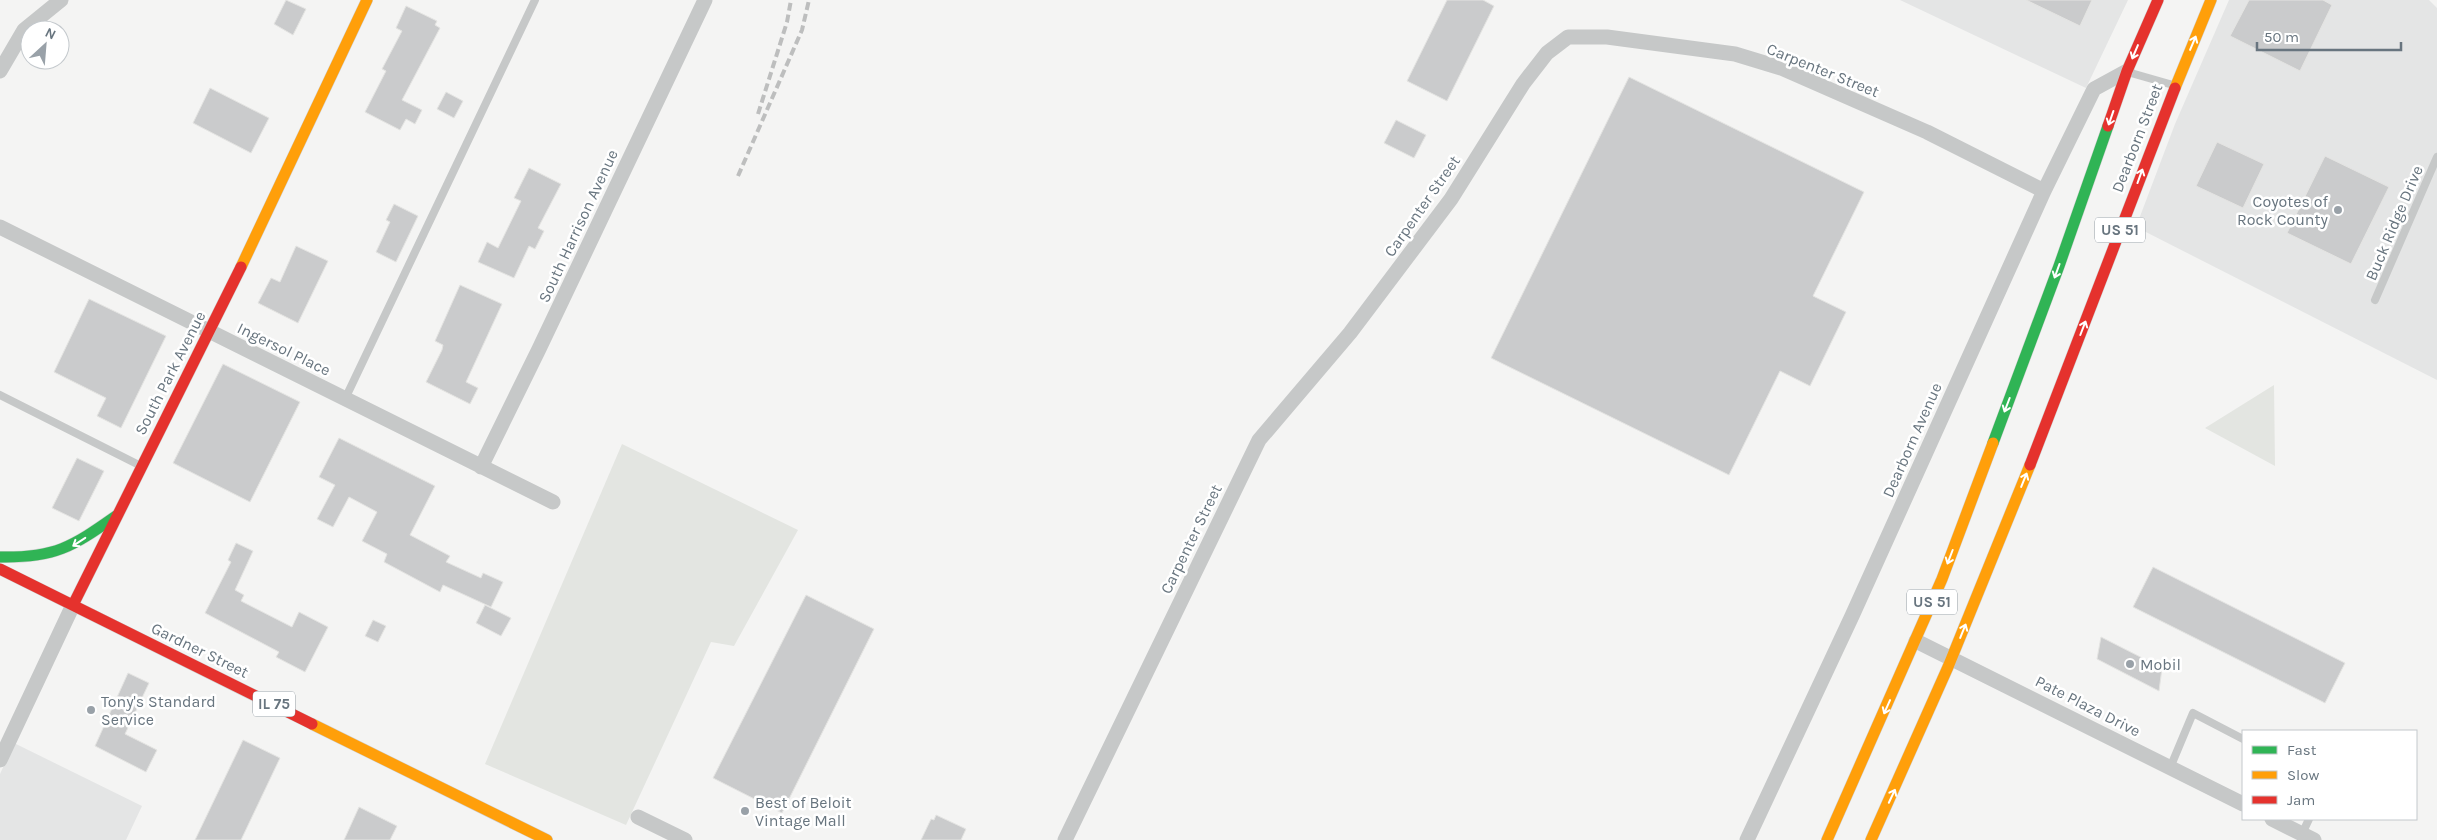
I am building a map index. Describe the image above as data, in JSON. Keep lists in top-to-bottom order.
{
  "streets": {
    "main road": [
      "Dearborn Street",
      "US 51",
      "South Park Avenue",
      "Gardner Street",
      "IL 75"
    ],
    "street": [
      "Carpenter Street",
      "South Harrison Avenue",
      "Ingersol Place",
      "Dearborn Avenue",
      "Pate Plaza Drive"
    ],
    "lane": ["Buck Ridge Drive"]
  },
  "crossings": [
    ["Carpenter Street", "Dearborn Avenue"],
    ["Dearborn Street", "US 51"],
    ["Dearborn Street", "Dearborn Avenue"],
    ["Dearborn Street", "Pate Plaza Drive"],
    ["South Harrison Avenue", "Ingersol Place"],
    ["US 51", "Pate Plaza Drive"],
    ["Ingersol Place", "South Park Avenue"],
    ["South Park Avenue", "Gardner Street"]
  ],
  "places": [
    "Coyotes of Rock County",
    "Mobil",
    "Tony's Standard Service",
    "Best of Beloit Vintage Mall"
  ],
  "legend": ["Fast", "Slow", "Jam"],
  "scale_bar": "50 m",
  "north": "top right"
}
